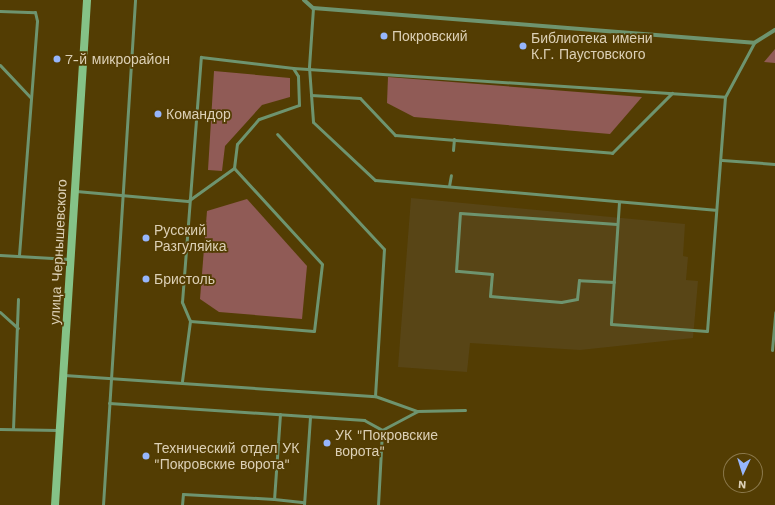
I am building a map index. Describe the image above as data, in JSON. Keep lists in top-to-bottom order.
{
  "streets": {
    "main road": ["улица Чернышевского"]
  },
  "places": [
    "Покровский",
    "Библиотека имени К.Г. Паустовского",
    "7-й микрорайон",
    "Командор",
    "Русский Разгуляйка",
    "Бристоль",
    "УК \"Покровские ворота\"",
    "Технический отдел УК \"Покровские ворота\""
  ],
  "north": "bottom"
}
